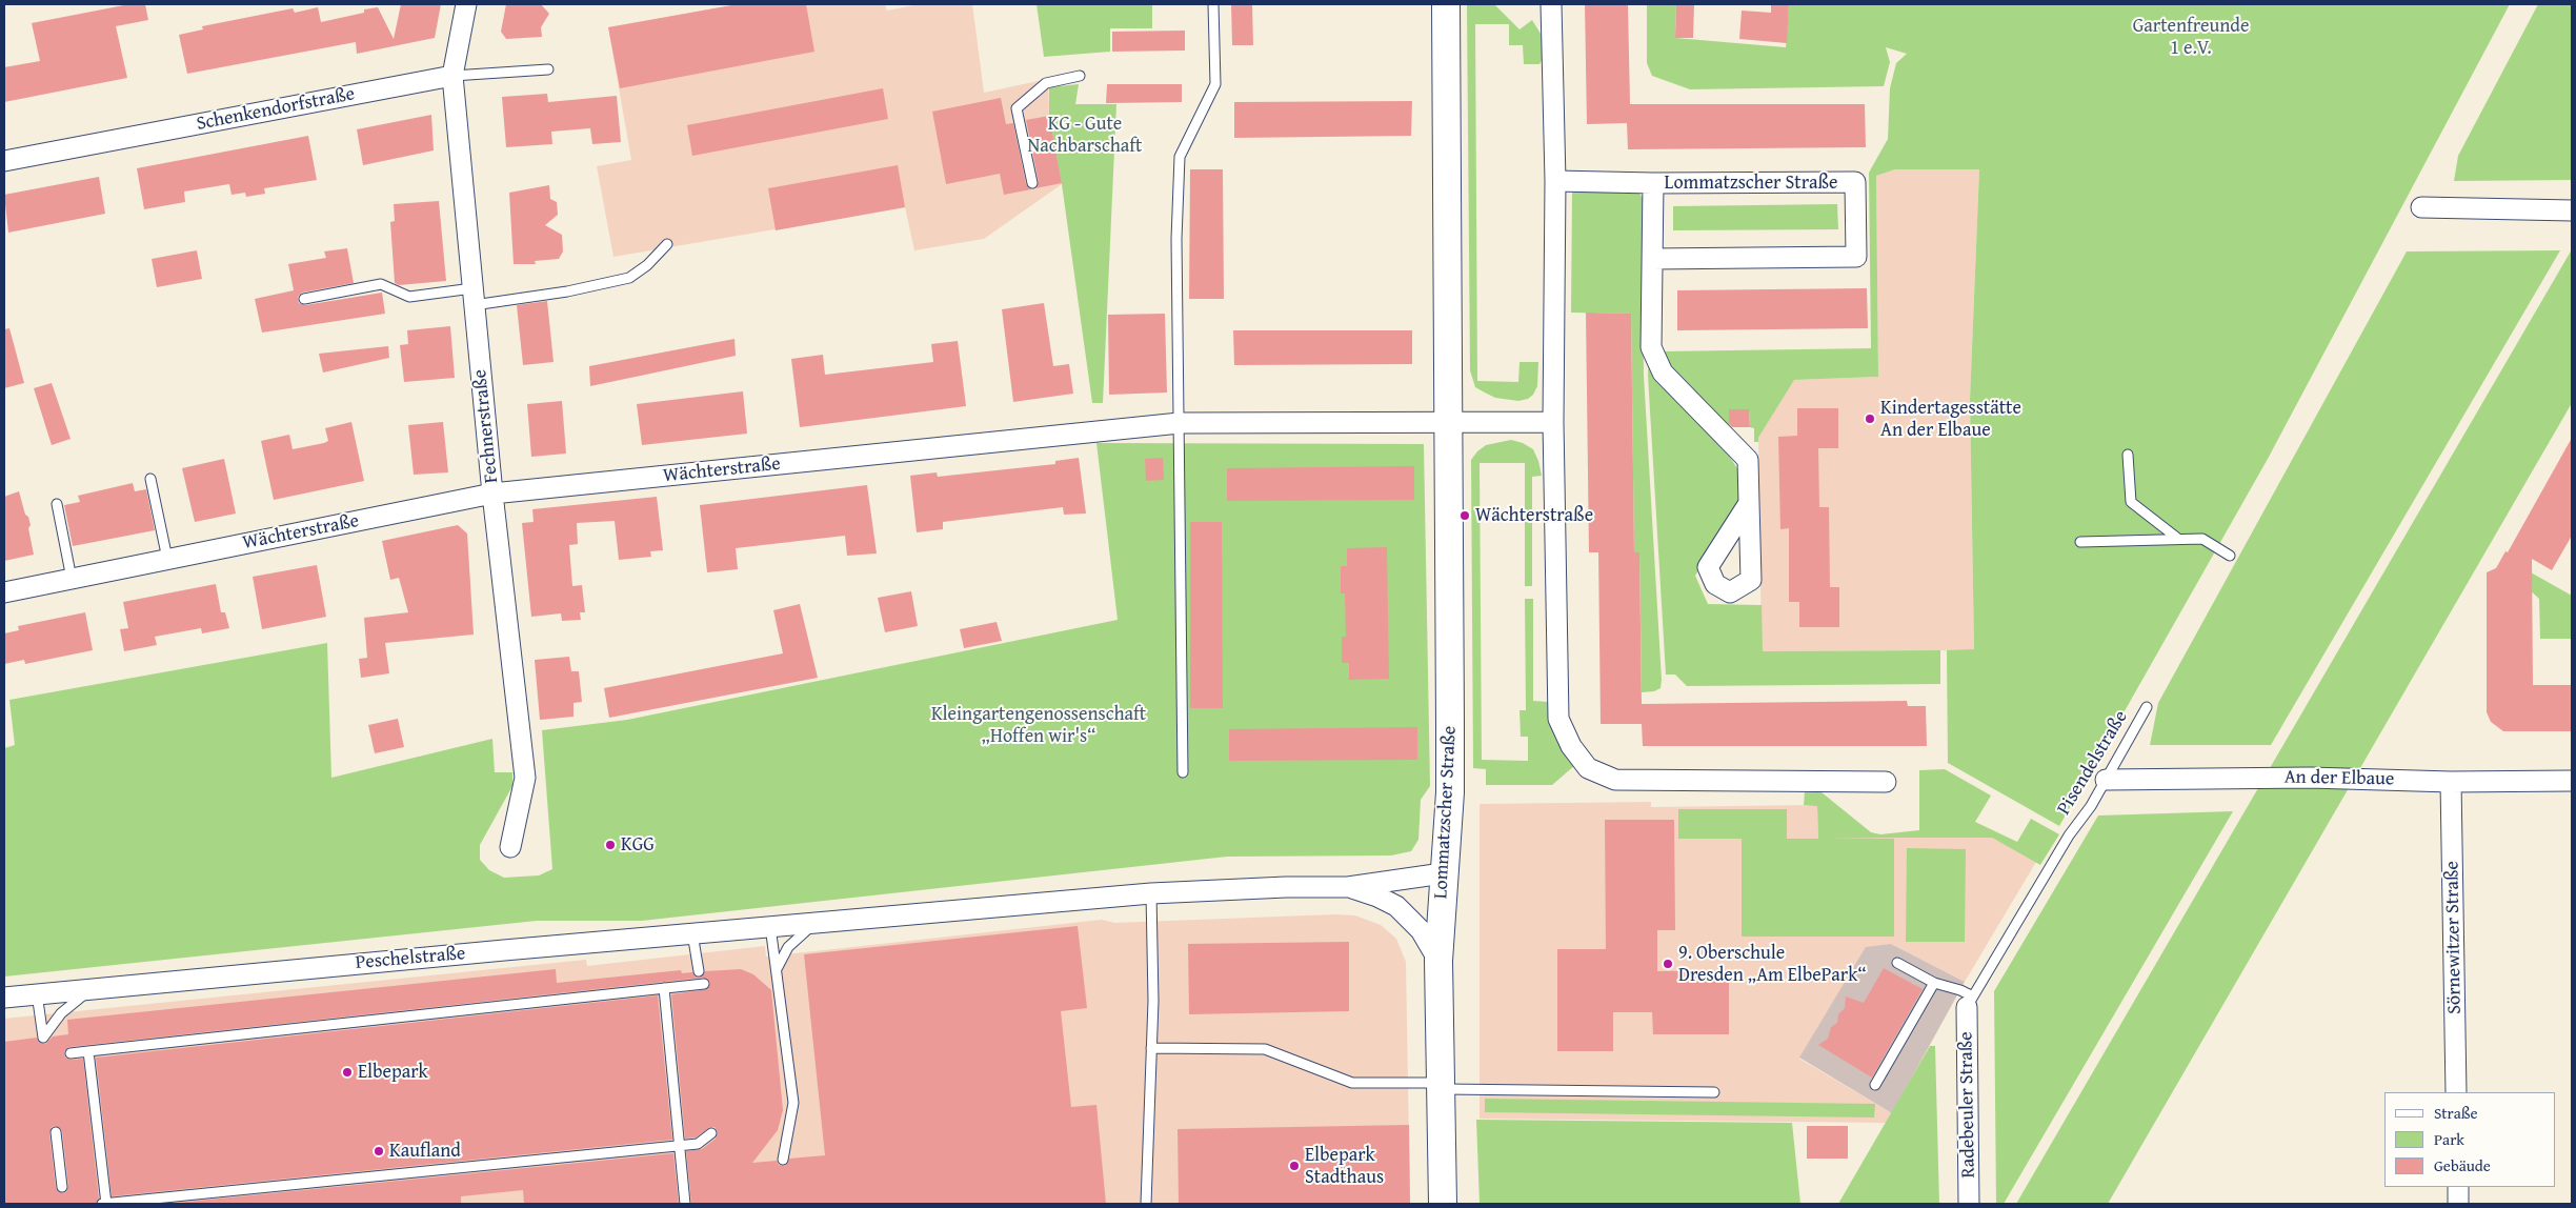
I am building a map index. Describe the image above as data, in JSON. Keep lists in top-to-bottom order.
{
  "streets": {
    "main road": ["Lommatzscher Straße"],
    "street": [
      "Schenkendorfstraße",
      "Fechnerstraße",
      "Wächterstraße",
      "An der Elbaue",
      "Sörnewitzer Straße",
      "Peschelstraße",
      "Radebeuler Straße"
    ],
    "lane": ["Pisendelstraße"]
  },
  "crossings": [
    ["Schenkendorfstraße", "Fechnerstraße"],
    ["Lommatzscher Straße", "Wächterstraße"],
    ["Fechnerstraße", "Wächterstraße"],
    ["Pisendelstraße", "An der Elbaue"],
    ["Pisendelstraße", "Radebeuler Straße"],
    ["An der Elbaue", "Sörnewitzer Straße"]
  ],
  "parks": ["Gartenfreunde 1 e.V.", "KG - Gute Nachbarschaft", "Kleingartengenossenschaft „Hoffen wir's“"],
  "places": [
    "Kindertagesstätte An der Elbaue",
    "Wächterstraße",
    "KGG",
    "9. Oberschule Dresden „Am ElbePark“",
    "Elbepark",
    "Kaufland",
    "Elbepark Stadthaus"
  ],
  "legend": ["Straße", "Park", "Gebäude"]
}
